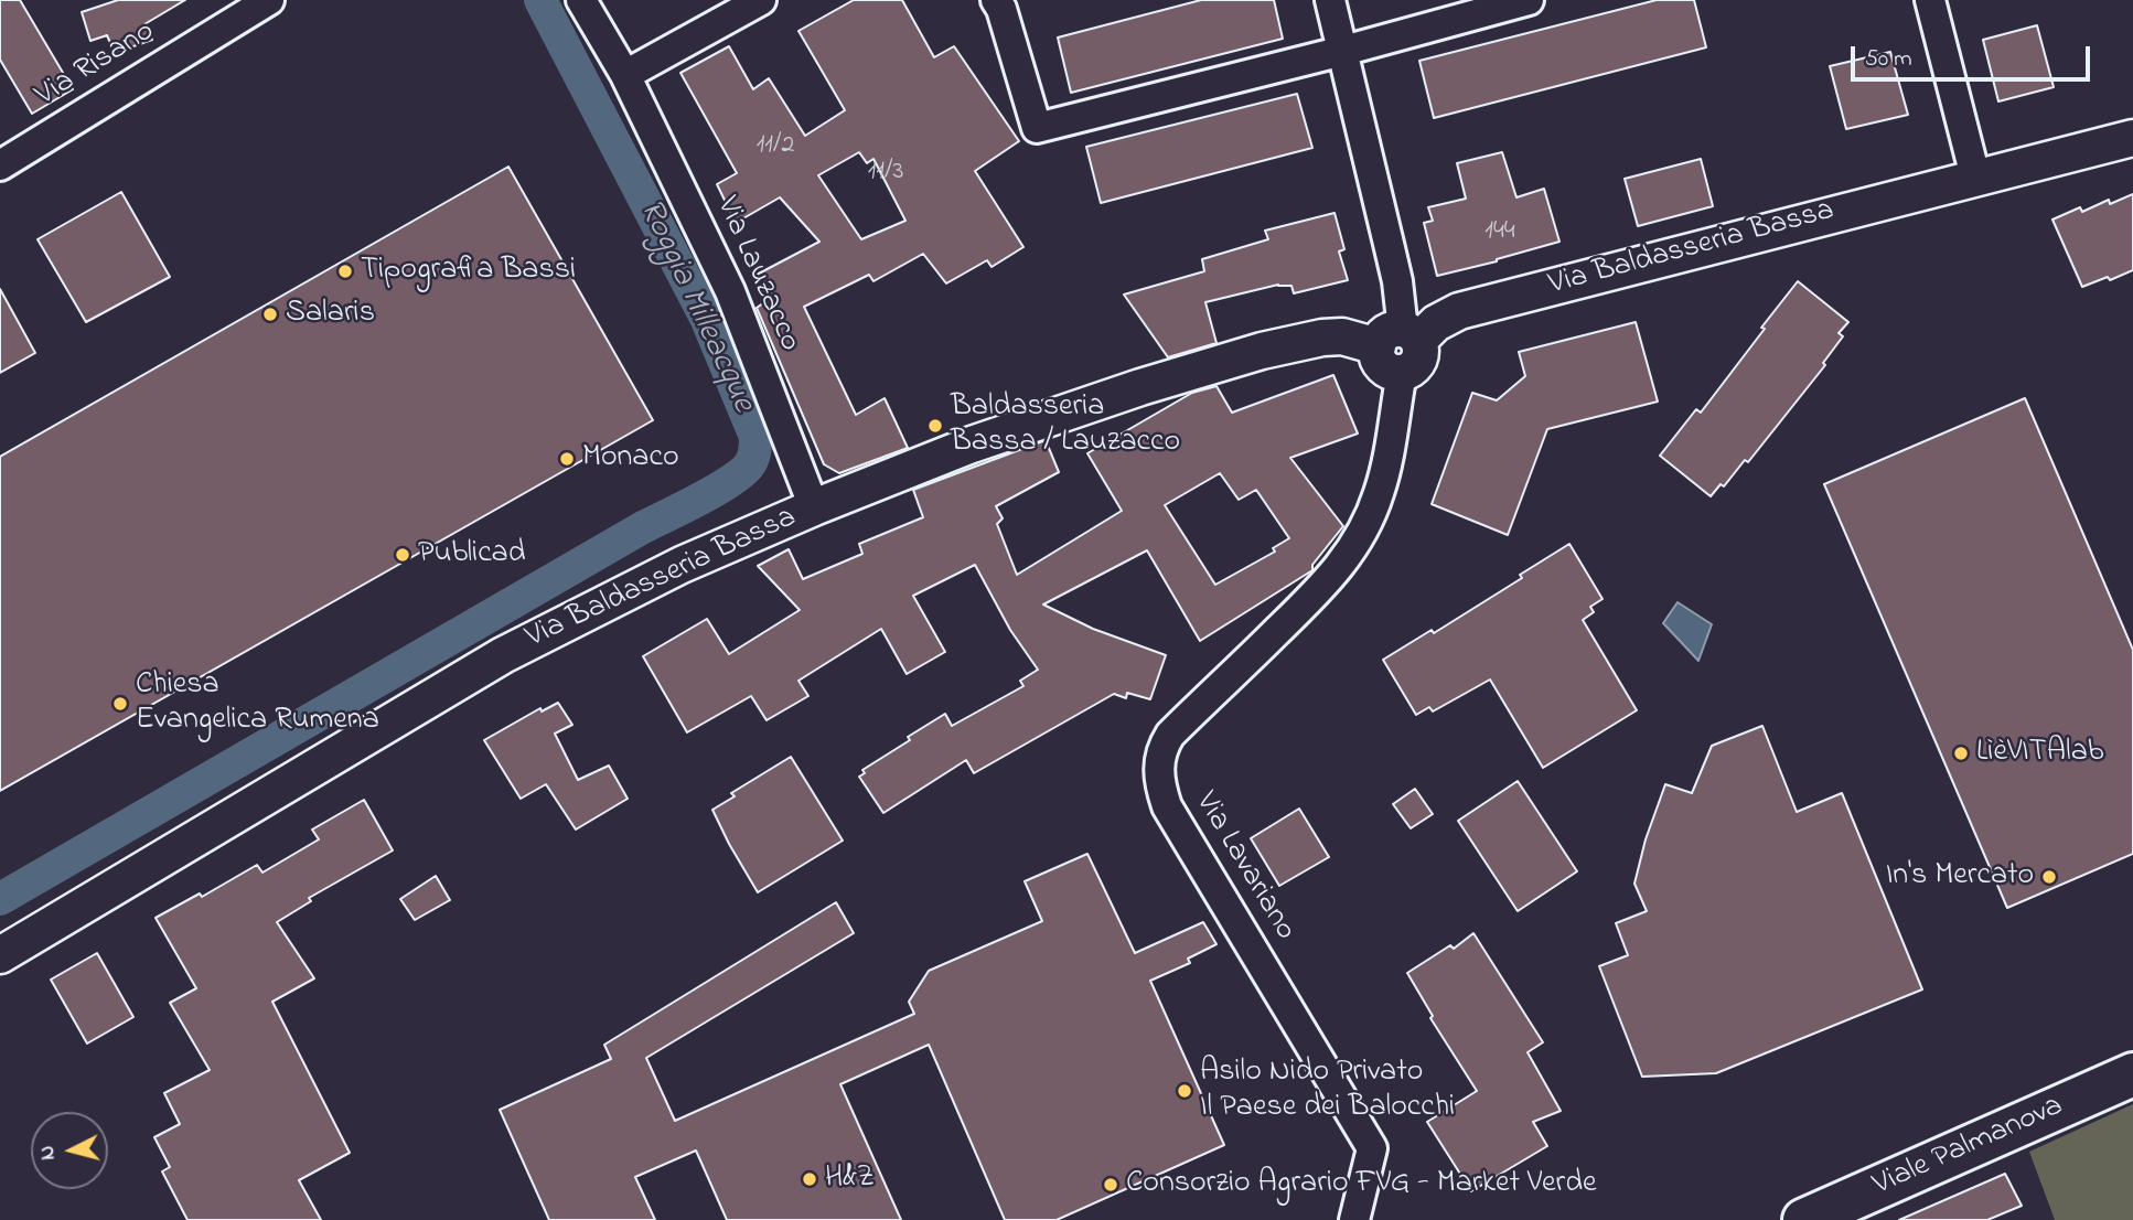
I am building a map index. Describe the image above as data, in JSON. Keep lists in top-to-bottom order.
{
  "streets": {
    "main road": ["Viale Palmanova"],
    "street": [
      "Via Risano",
      "Via Baldasseria Bassa",
      "Via Lauzacco",
      "Via Lavariano"
    ]
  },
  "crossings": [
    ["Via Baldasseria Bassa", "Via Lauzacco"]
  ],
  "water": ["Roggia Milleacque"],
  "places": [
    "Tipografia Bassi",
    "Salaris",
    "Baldasseria Bassa / Lauzacco",
    "Monaco",
    "Publicad",
    "Chiesa Evangelica Rumena",
    "LìèVITAlab",
    "In's Mercato",
    "Asilo Nido Privato Il Paese dei Balocchi",
    "H&Z",
    "Consorzio Agrario FVG - Market Verde"
  ],
  "house_numbers": ["11/2", "11/3", "144"],
  "scale_bar": "50 m",
  "north": "left"
}
